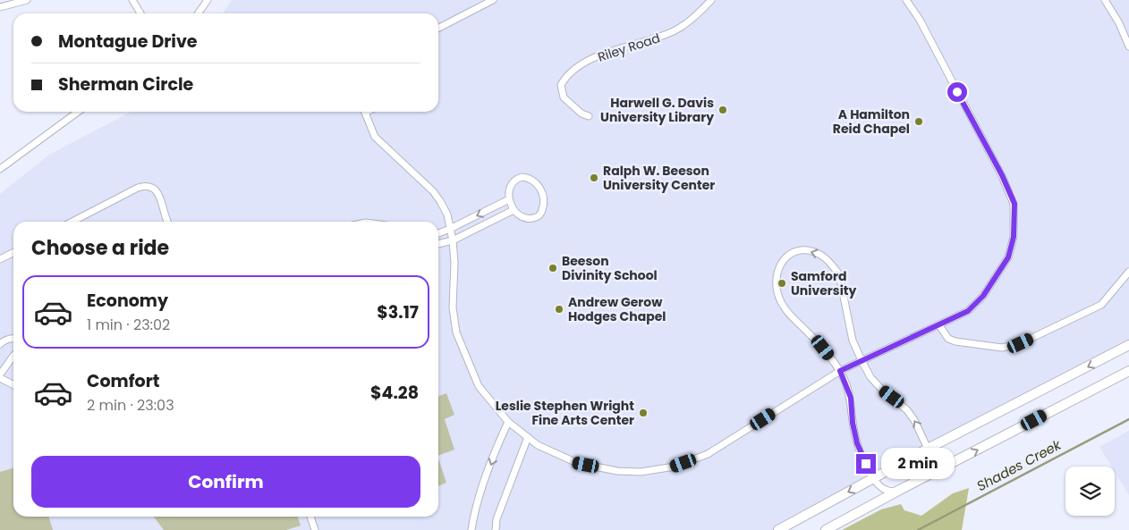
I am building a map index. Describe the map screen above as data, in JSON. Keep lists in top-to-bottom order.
{
  "streets": {
    "street": ["Riley Road"]
  },
  "water": ["Shades Creek"],
  "places": [
    "Harwell G. Davis University Library",
    "A Hamilton Reid Chapel",
    "Ralph W. Beeson University Center",
    "Beeson Divinity School",
    "Samford University",
    "Andrew Gerow Hodges Chapel",
    "Leslie Stephen Wright Fine Arts Center"
  ],
  "page": {
    "banner": ["Montague Drive", "Sherman Circle"],
    "heading": "Choose a ride",
    "list": [
      {
        "name": "Economy",
        "note": "1 min · 23:02",
        "value": "$3.17"
      },
      {
        "name": "Comfort",
        "note": "2 min · 23:03",
        "value": "$4.28"
      }
    ],
    "buttons": "Confirm",
    "bubble": "2 min"
  }
}
